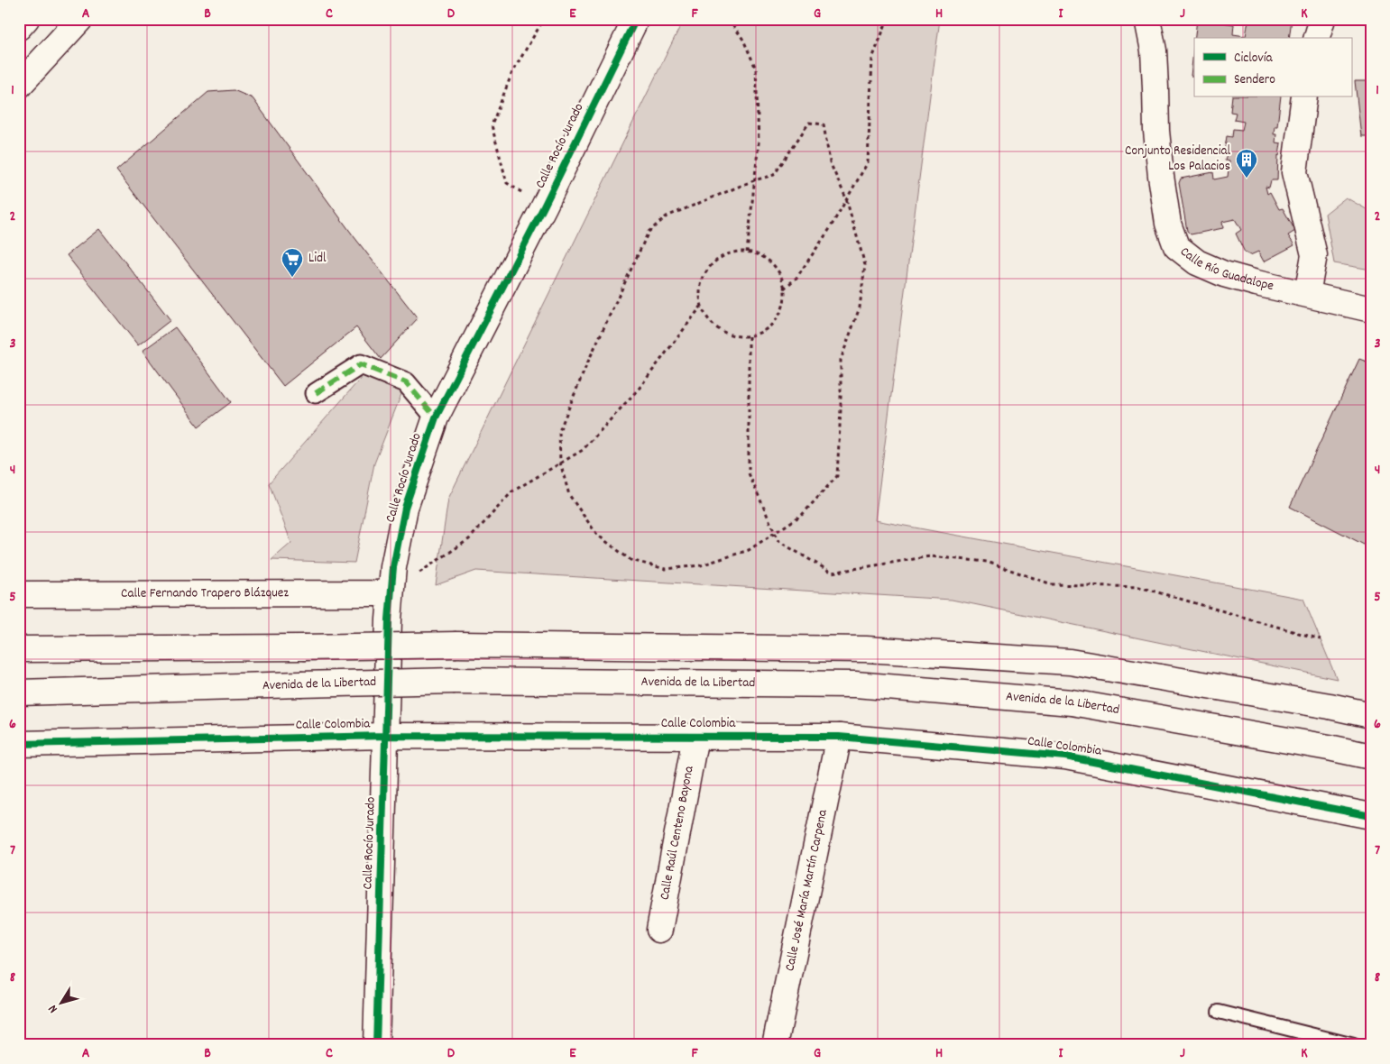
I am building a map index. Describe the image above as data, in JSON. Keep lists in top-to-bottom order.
{
  "streets": {
    "street": [
      "Calle Rocío Jurado",
      "Calle Río Guadalope",
      "Calle Fernando Trapero Blázquez",
      "Avenida de la Libertad",
      "Calle Colombia",
      "Calle Raúl Centeno Bayona",
      "Calle José María Martín Carpena"
    ]
  },
  "crossings": [
    ["Calle Rocío Jurado", "Calle Fernando Trapero Blázquez"],
    ["Calle Rocío Jurado", "Calle Colombia"],
    ["Calle Colombia", "Calle Raúl Centeno Bayona"],
    ["Calle Colombia", "Calle José María Martín Carpena"]
  ],
  "places": {
    "building": ["Conjunto Residencial Los Palacios"],
    "supermarket": ["Lidl"]
  },
  "legend": ["Ciclovía", "Sendero"],
  "north": "bottom left",
  "grid": {
    "columns": [
      "A",
      "B",
      "C",
      "D",
      "E",
      "F",
      "G",
      "H",
      "I",
      "J",
      "K"
    ],
    "rows": [
      "1",
      "2",
      "3",
      "4",
      "5",
      "6",
      "7",
      "8"
    ]
  }
}
